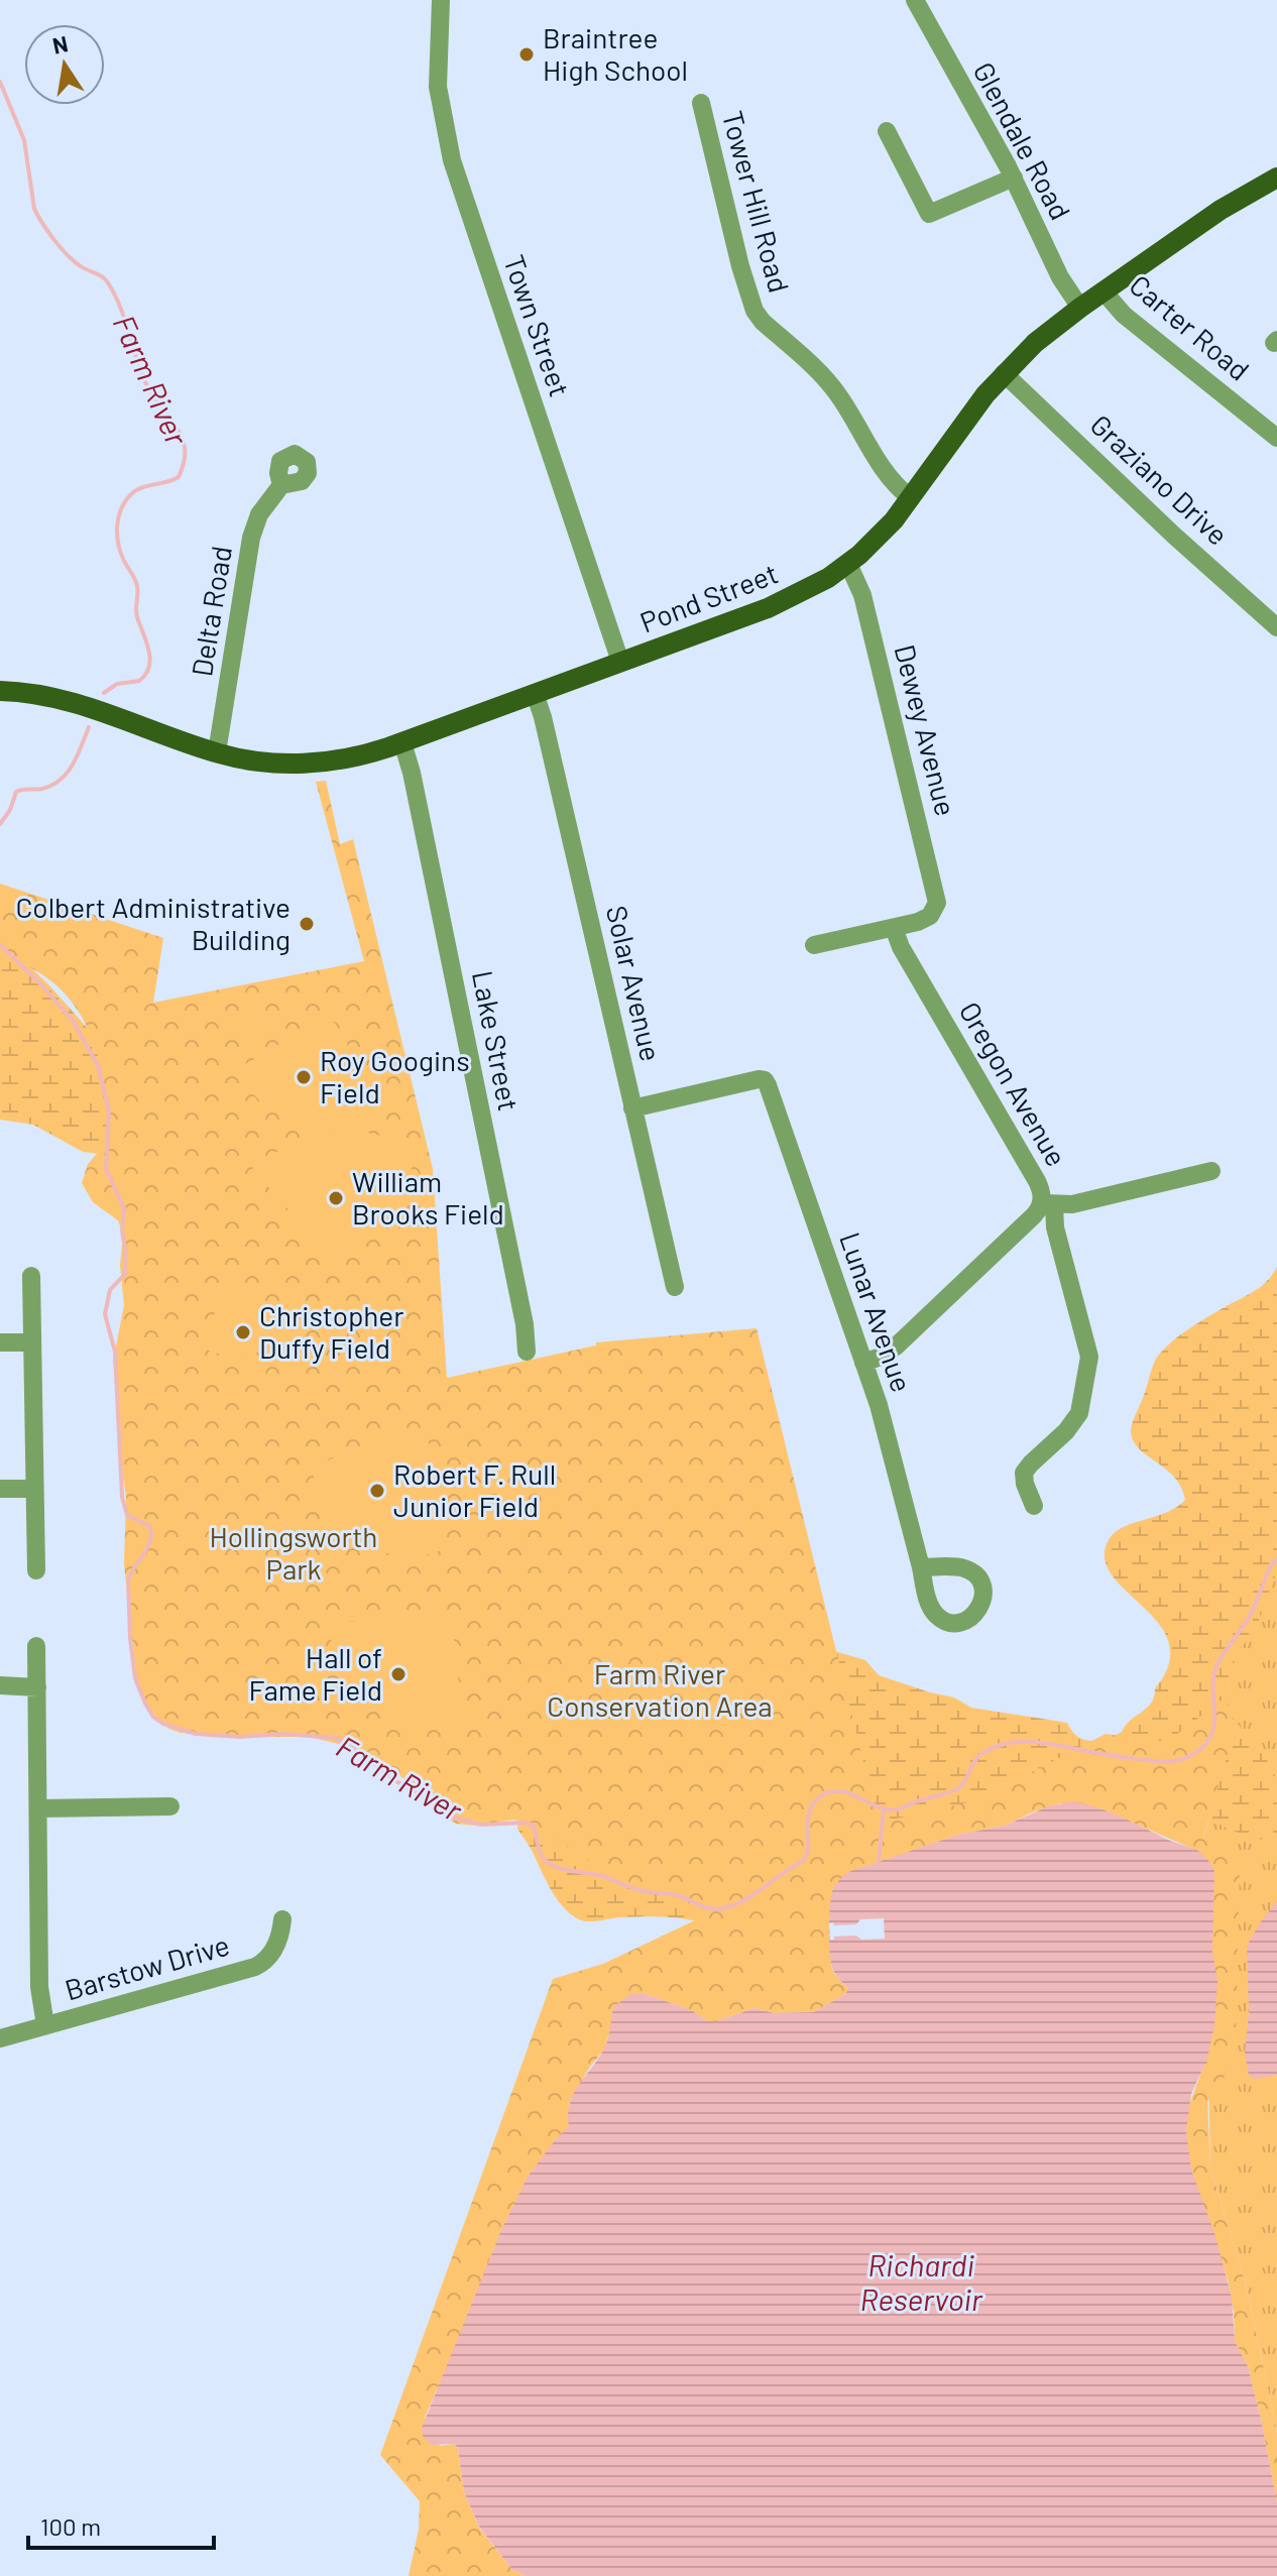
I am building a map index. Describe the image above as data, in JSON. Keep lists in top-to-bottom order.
{
  "streets": {
    "main road": ["Pond Street"],
    "street": [
      "Glendale Road",
      "Tower Hill Road",
      "Town Street",
      "Carter Road",
      "Graziano Drive",
      "Delta Road",
      "Dewey Avenue",
      "Solar Avenue",
      "Lake Street",
      "Oregon Avenue",
      "Lunar Avenue",
      "Barstow Drive"
    ]
  },
  "crossings": [
    ["Glendale Road", "Pond Street"],
    ["Tower Hill Road", "Pond Street"],
    ["Town Street", "Pond Street"],
    ["Carter Road", "Pond Street"],
    ["Graziano Drive", "Pond Street"],
    ["Pond Street", "Delta Road"],
    ["Pond Street", "Dewey Avenue"],
    ["Pond Street", "Solar Avenue"],
    ["Pond Street", "Lake Street"],
    ["Dewey Avenue", "Oregon Avenue"],
    ["Solar Avenue", "Lunar Avenue"]
  ],
  "water": ["Farm River", "Richardi Reservoir"],
  "parks": ["Hollingsworth Park", "Farm River Conservation Area"],
  "places": [
    "Braintree High School",
    "Colbert Administrative Building",
    "Roy Googins Field",
    "William Brooks Field",
    "Christopher Duffy Field",
    "Robert F. Rull Junior Field",
    "Hall of Fame Field"
  ],
  "scale_bar": "100 m",
  "north": "top"
}
